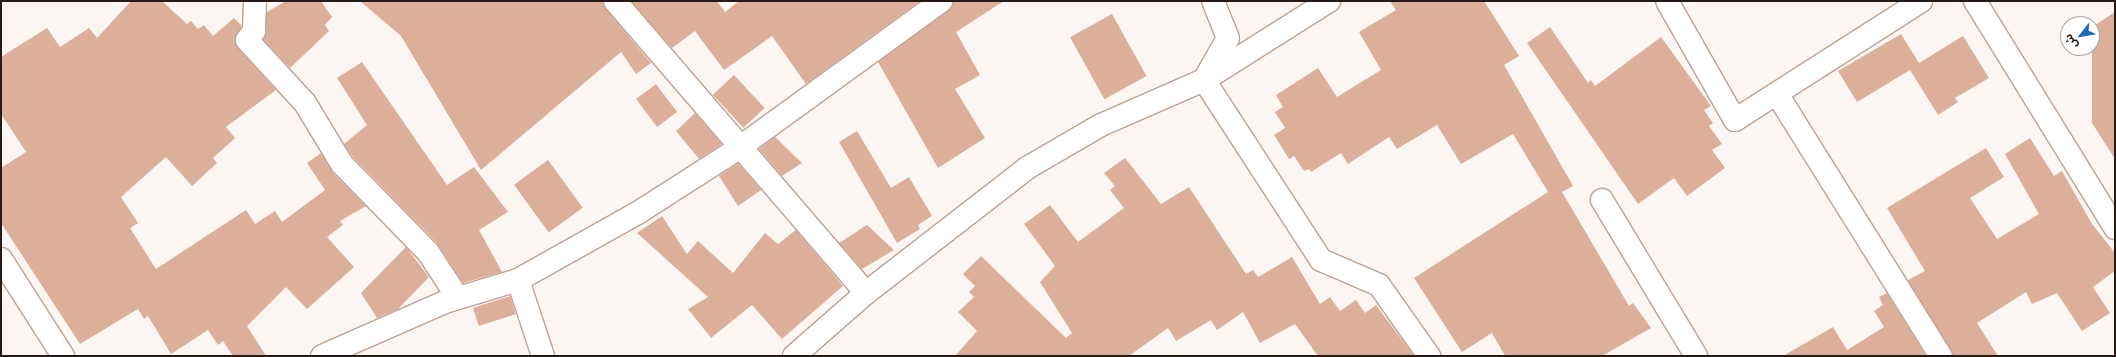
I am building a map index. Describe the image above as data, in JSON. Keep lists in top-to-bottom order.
{
  "north": "bottom left"
}
